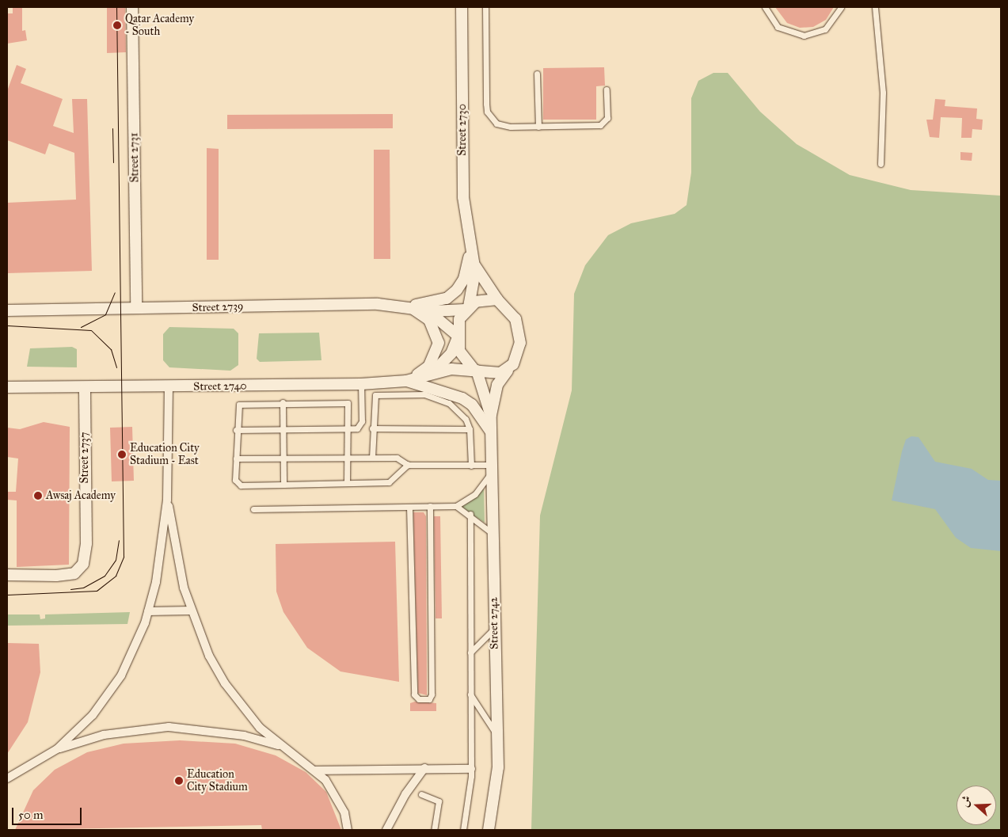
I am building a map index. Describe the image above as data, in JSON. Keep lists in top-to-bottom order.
{
  "streets": {
    "street": [
      "Street 2730",
      "Street 2731",
      "Street 2739",
      "Street 2740",
      "Street 2737",
      "Street 2742"
    ]
  },
  "crossings": [
    ["Street 2730", "Street 2739"],
    ["Street 2730", "Street 2740"],
    ["Street 2730", "Street 2742"],
    ["Street 2731", "Street 2739"],
    ["Street 2739", "Street 2740"],
    ["Street 2739", "Street 2742"],
    ["Street 2740", "Street 2737"],
    ["Street 2740", "Street 2742"]
  ],
  "places": [
    "Qatar Academy - South",
    "Education City Stadium - East",
    "Awsaj Academy",
    "Education City Stadium"
  ],
  "scale_bar": "50 m",
  "north": "left"
}
